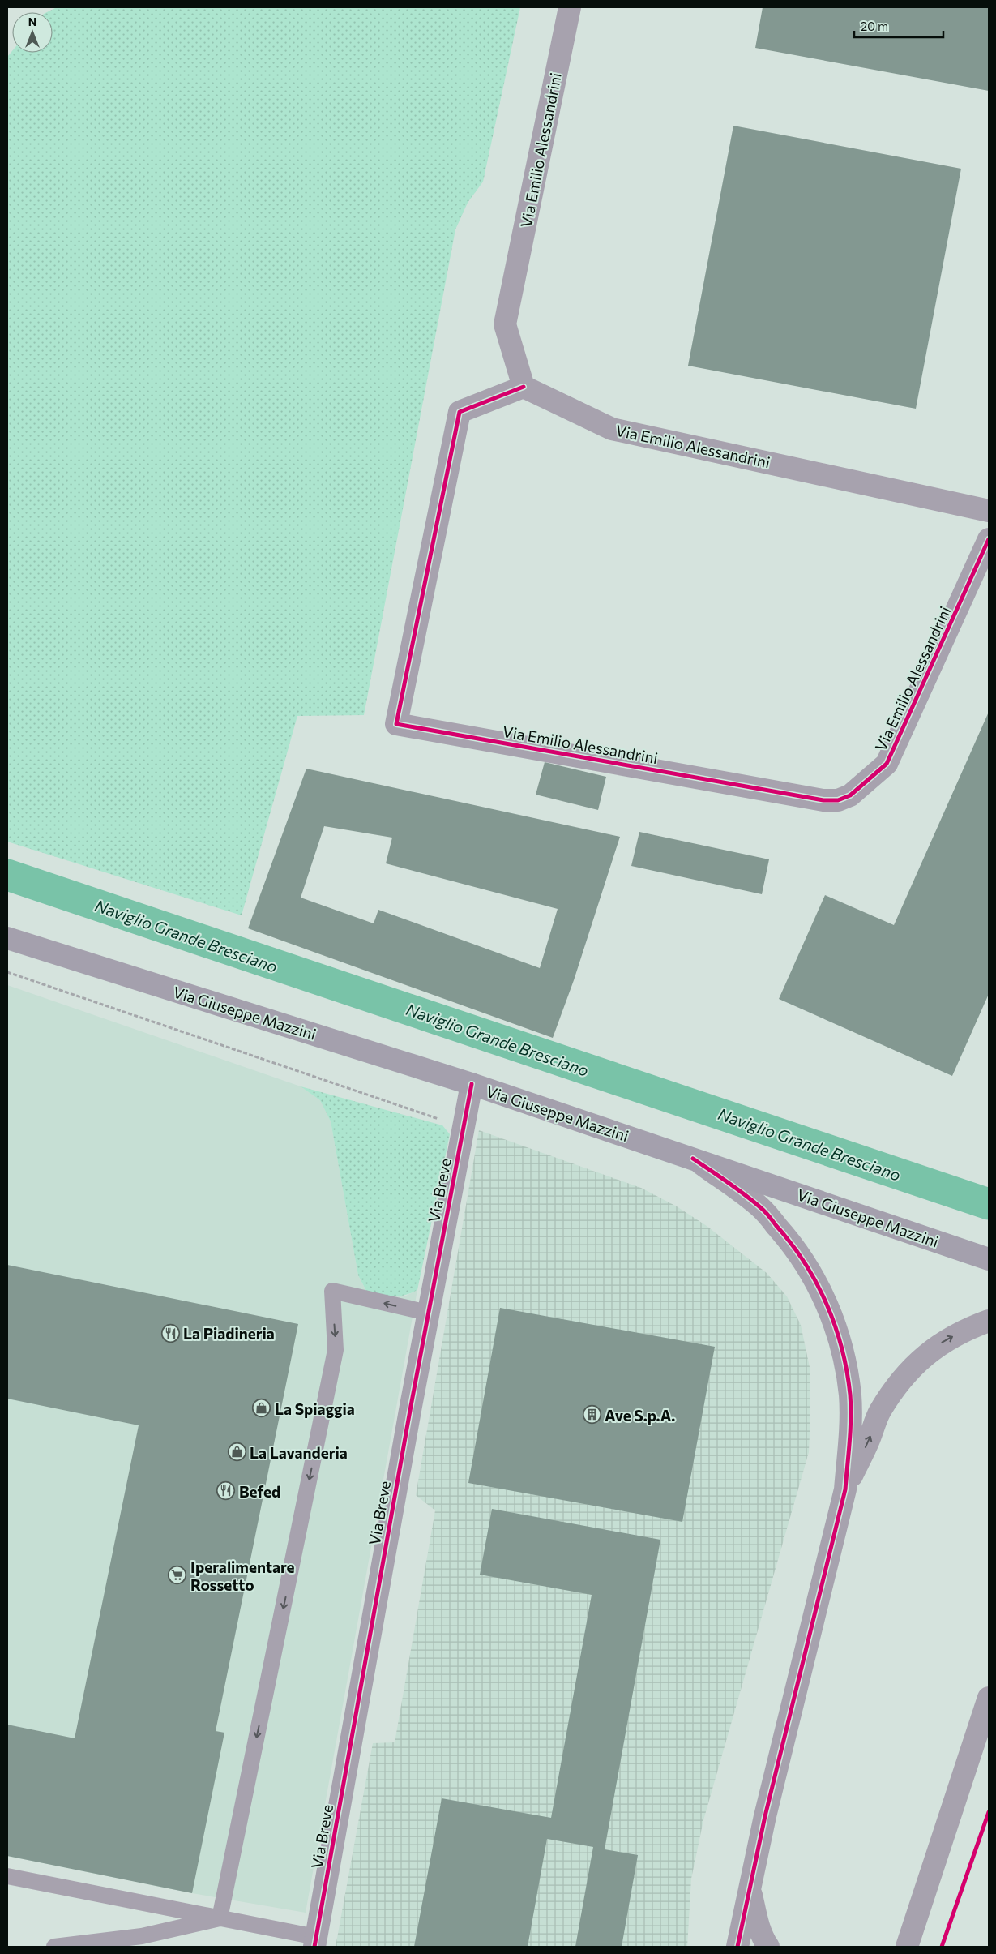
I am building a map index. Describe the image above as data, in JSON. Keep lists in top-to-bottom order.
{
  "streets": {
    "main road": ["Via Giuseppe Mazzini"],
    "street": ["Via Emilio Alessandrini", "Via Breve"]
  },
  "crossings": [
    ["Via Giuseppe Mazzini", "Via Breve"]
  ],
  "water": ["Naviglio Grande Bresciano"],
  "places": {
    "restaurant": ["La Piadineria", "Befed"],
    "shop": ["La Spiaggia", "La Lavanderia"],
    "building": ["Ave S.p.A."],
    "supermarket": ["Iperalimentare Rossetto"]
  },
  "scale_bar": "20 m",
  "north": "top"
}
